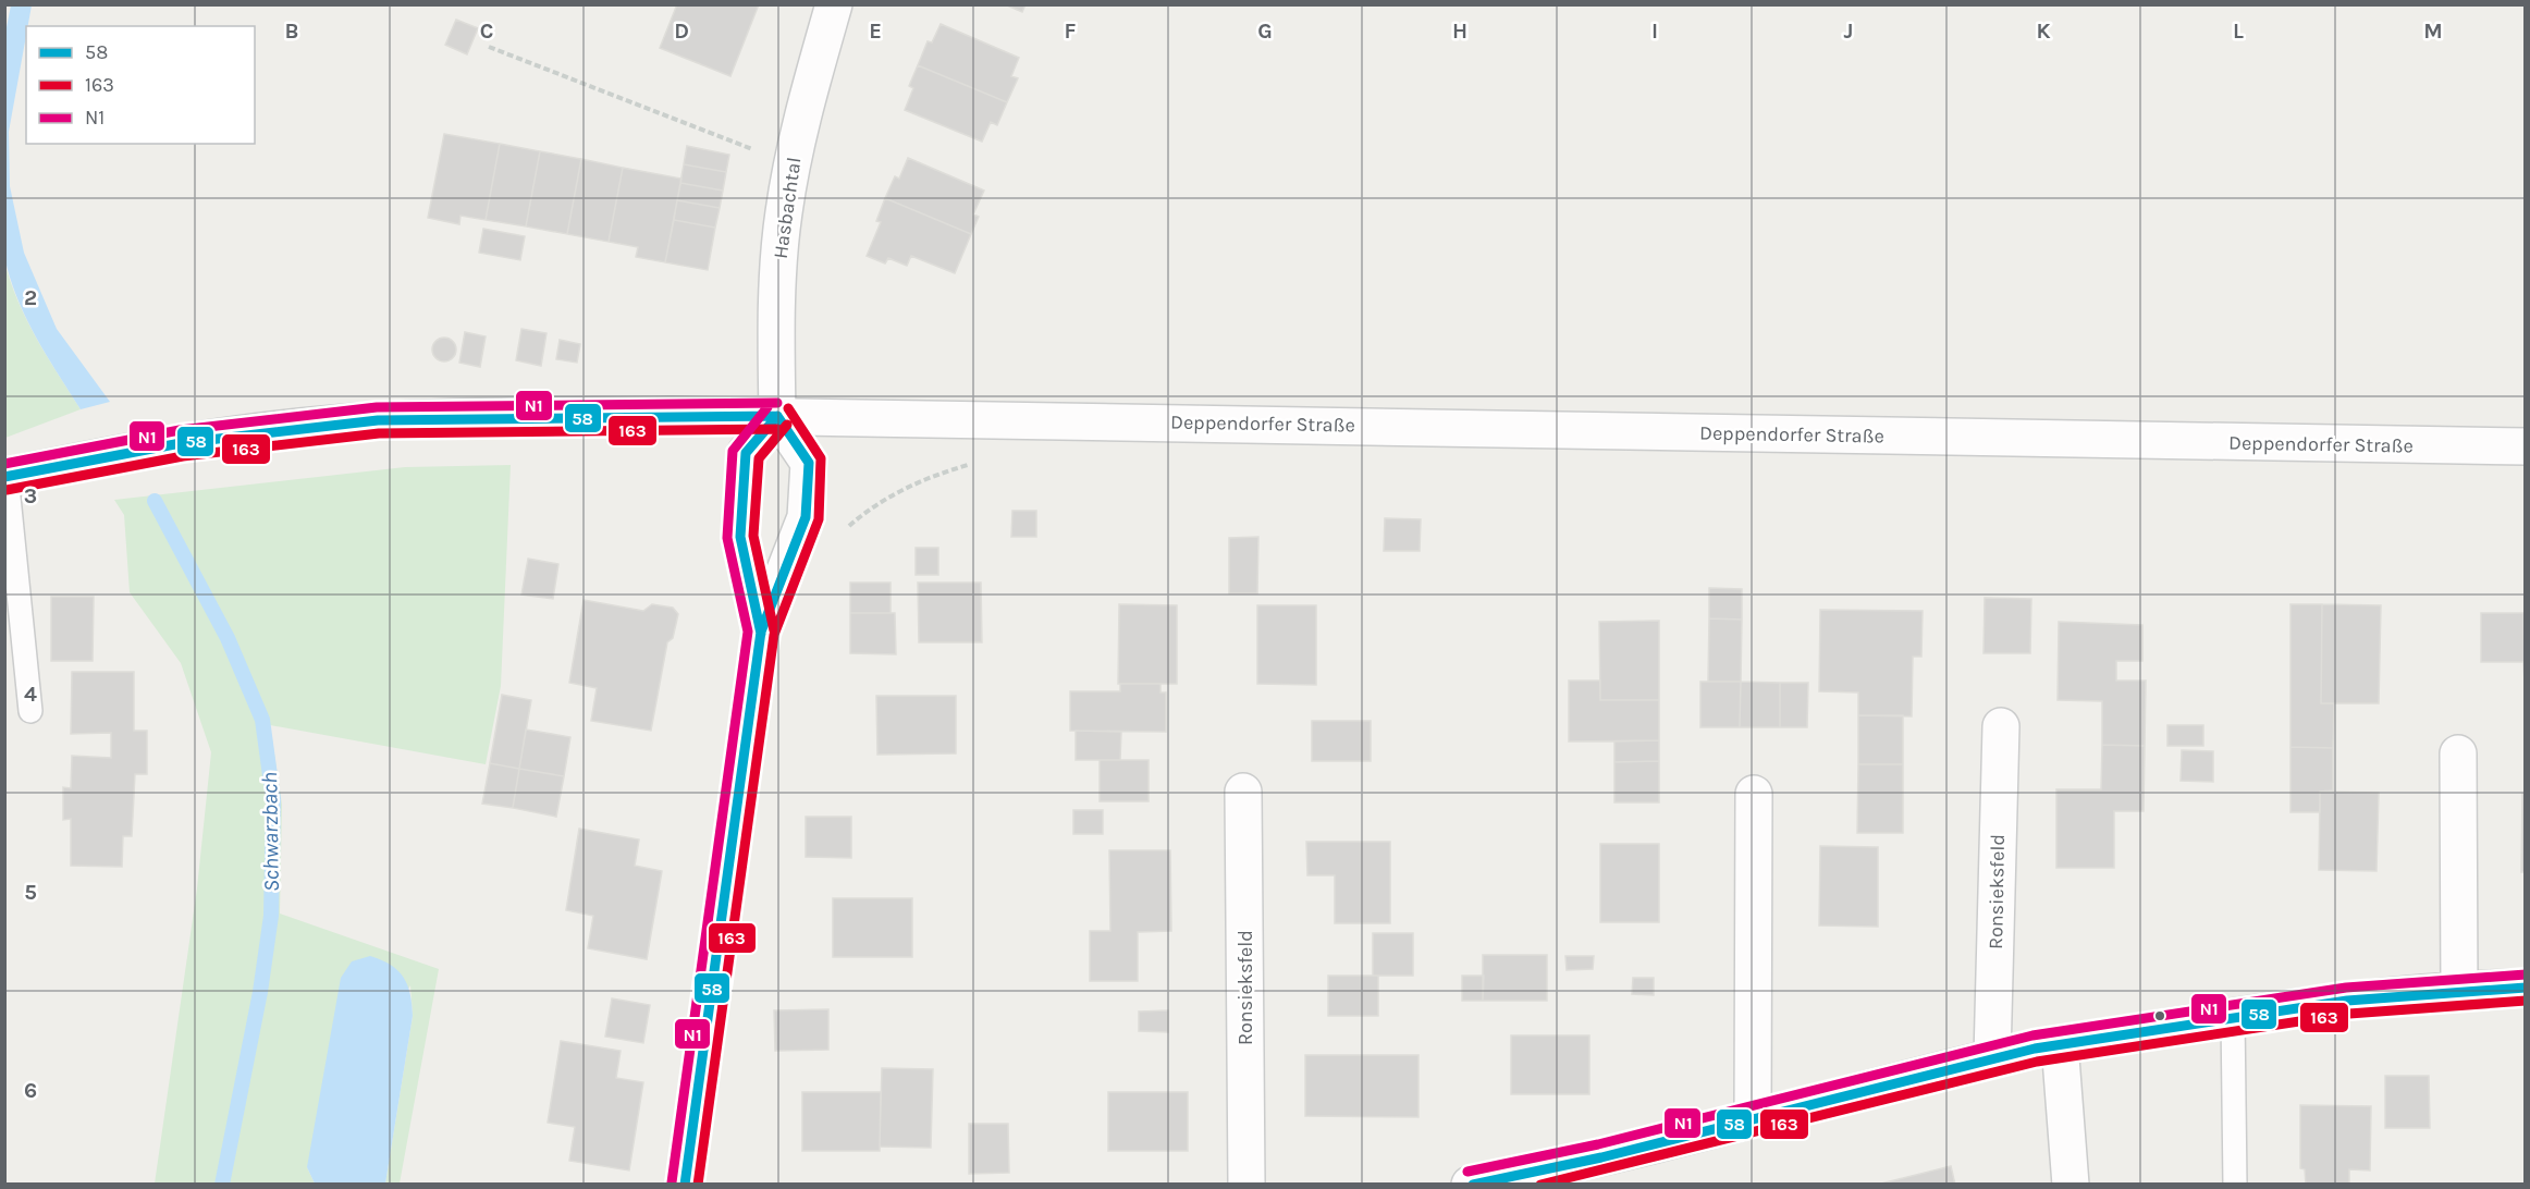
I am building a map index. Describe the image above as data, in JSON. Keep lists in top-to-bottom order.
{
  "streets": {
    "street": ["Hasbachtal", "Deppendorfer Straße", "Ronsieksfeld"]
  },
  "crossings": [
    ["Hasbachtal", "Deppendorfer Straße"]
  ],
  "water": ["Schwarzbach"],
  "lines": ["transit line N1", "transit line 163", "transit line 58"],
  "legend": ["58", "163", "N1"],
  "grid": {
    "columns": [
      "B",
      "C",
      "D",
      "E",
      "F",
      "G",
      "H",
      "I",
      "J",
      "K",
      "L",
      "M"
    ],
    "rows": [
      "2",
      "3",
      "4",
      "5",
      "6"
    ]
  }
}
